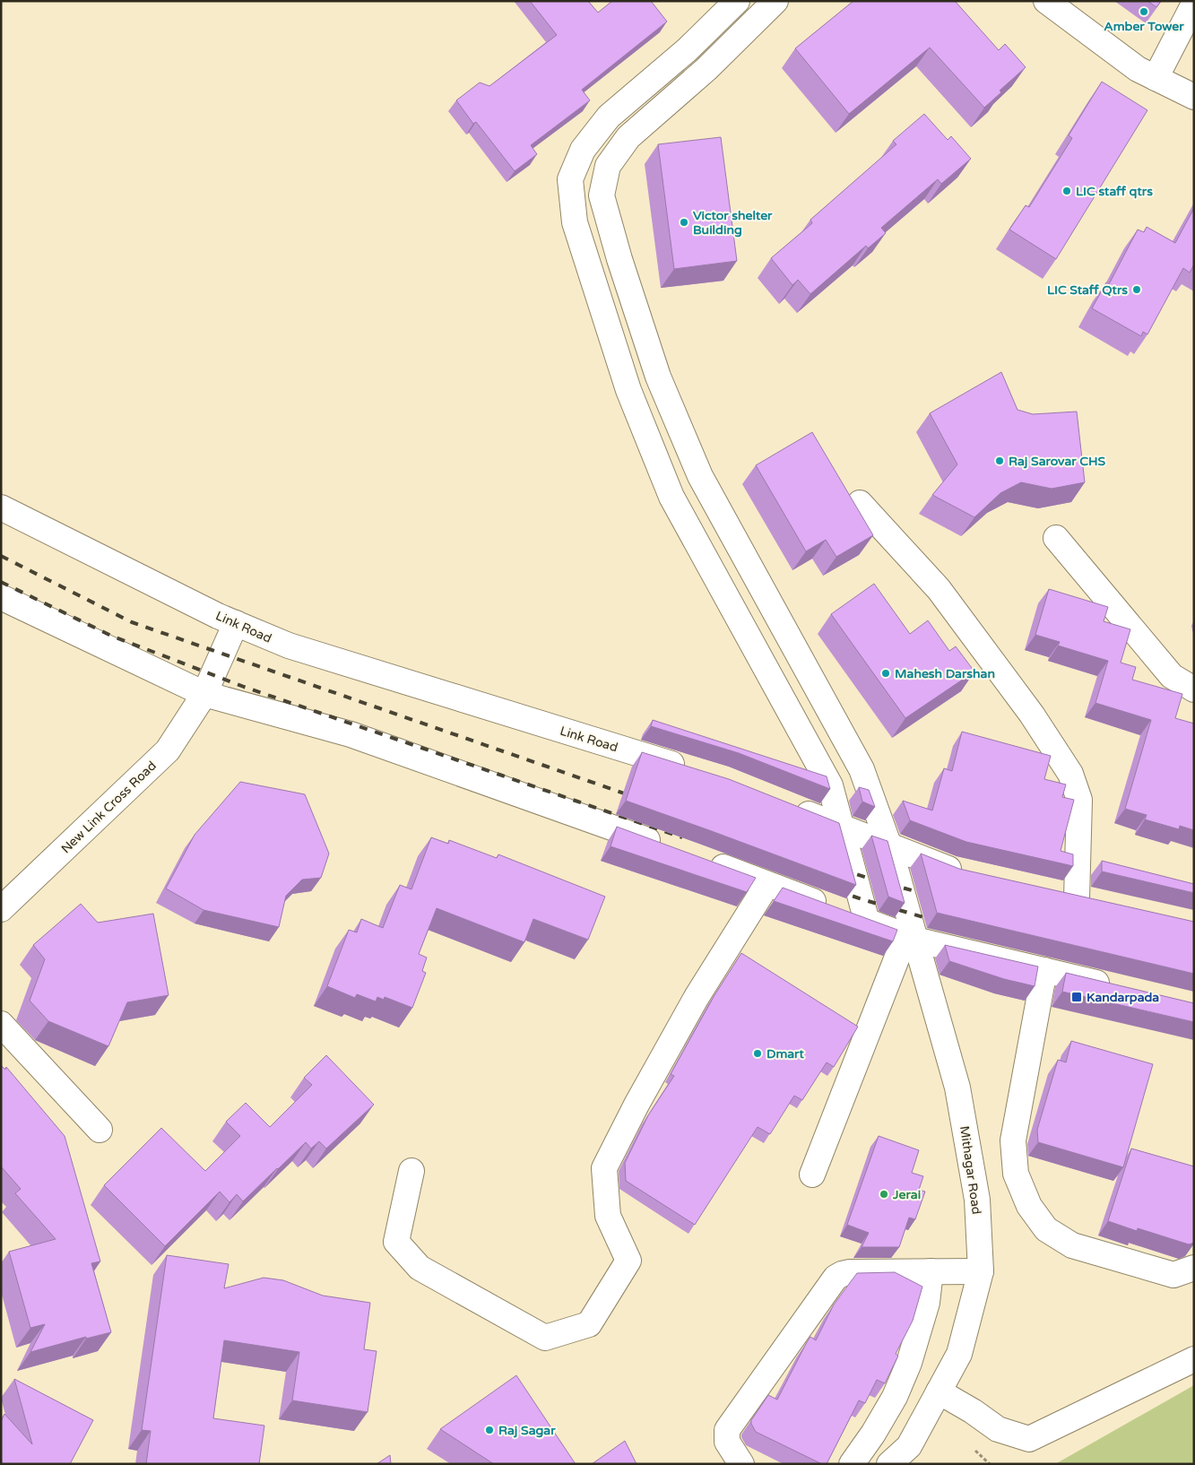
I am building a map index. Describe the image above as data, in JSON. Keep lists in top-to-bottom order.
{
  "streets": {
    "main road": ["Link Road", "New Link Cross Road", "Mithagar Road"]
  },
  "crossings": [
    ["Link Road", "New Link Cross Road"]
  ],
  "places": {
    "other": [
      "Amber Tower",
      "LIC staff qtrs",
      "Victor shelter Building",
      "LIC Staff Qtrs",
      "Raj Sarovar CHS",
      "Mahesh Darshan",
      "Dmart",
      "Jerai",
      "Raj Sagar"
    ],
    "transit": ["Kandarpada"]
  }
}
